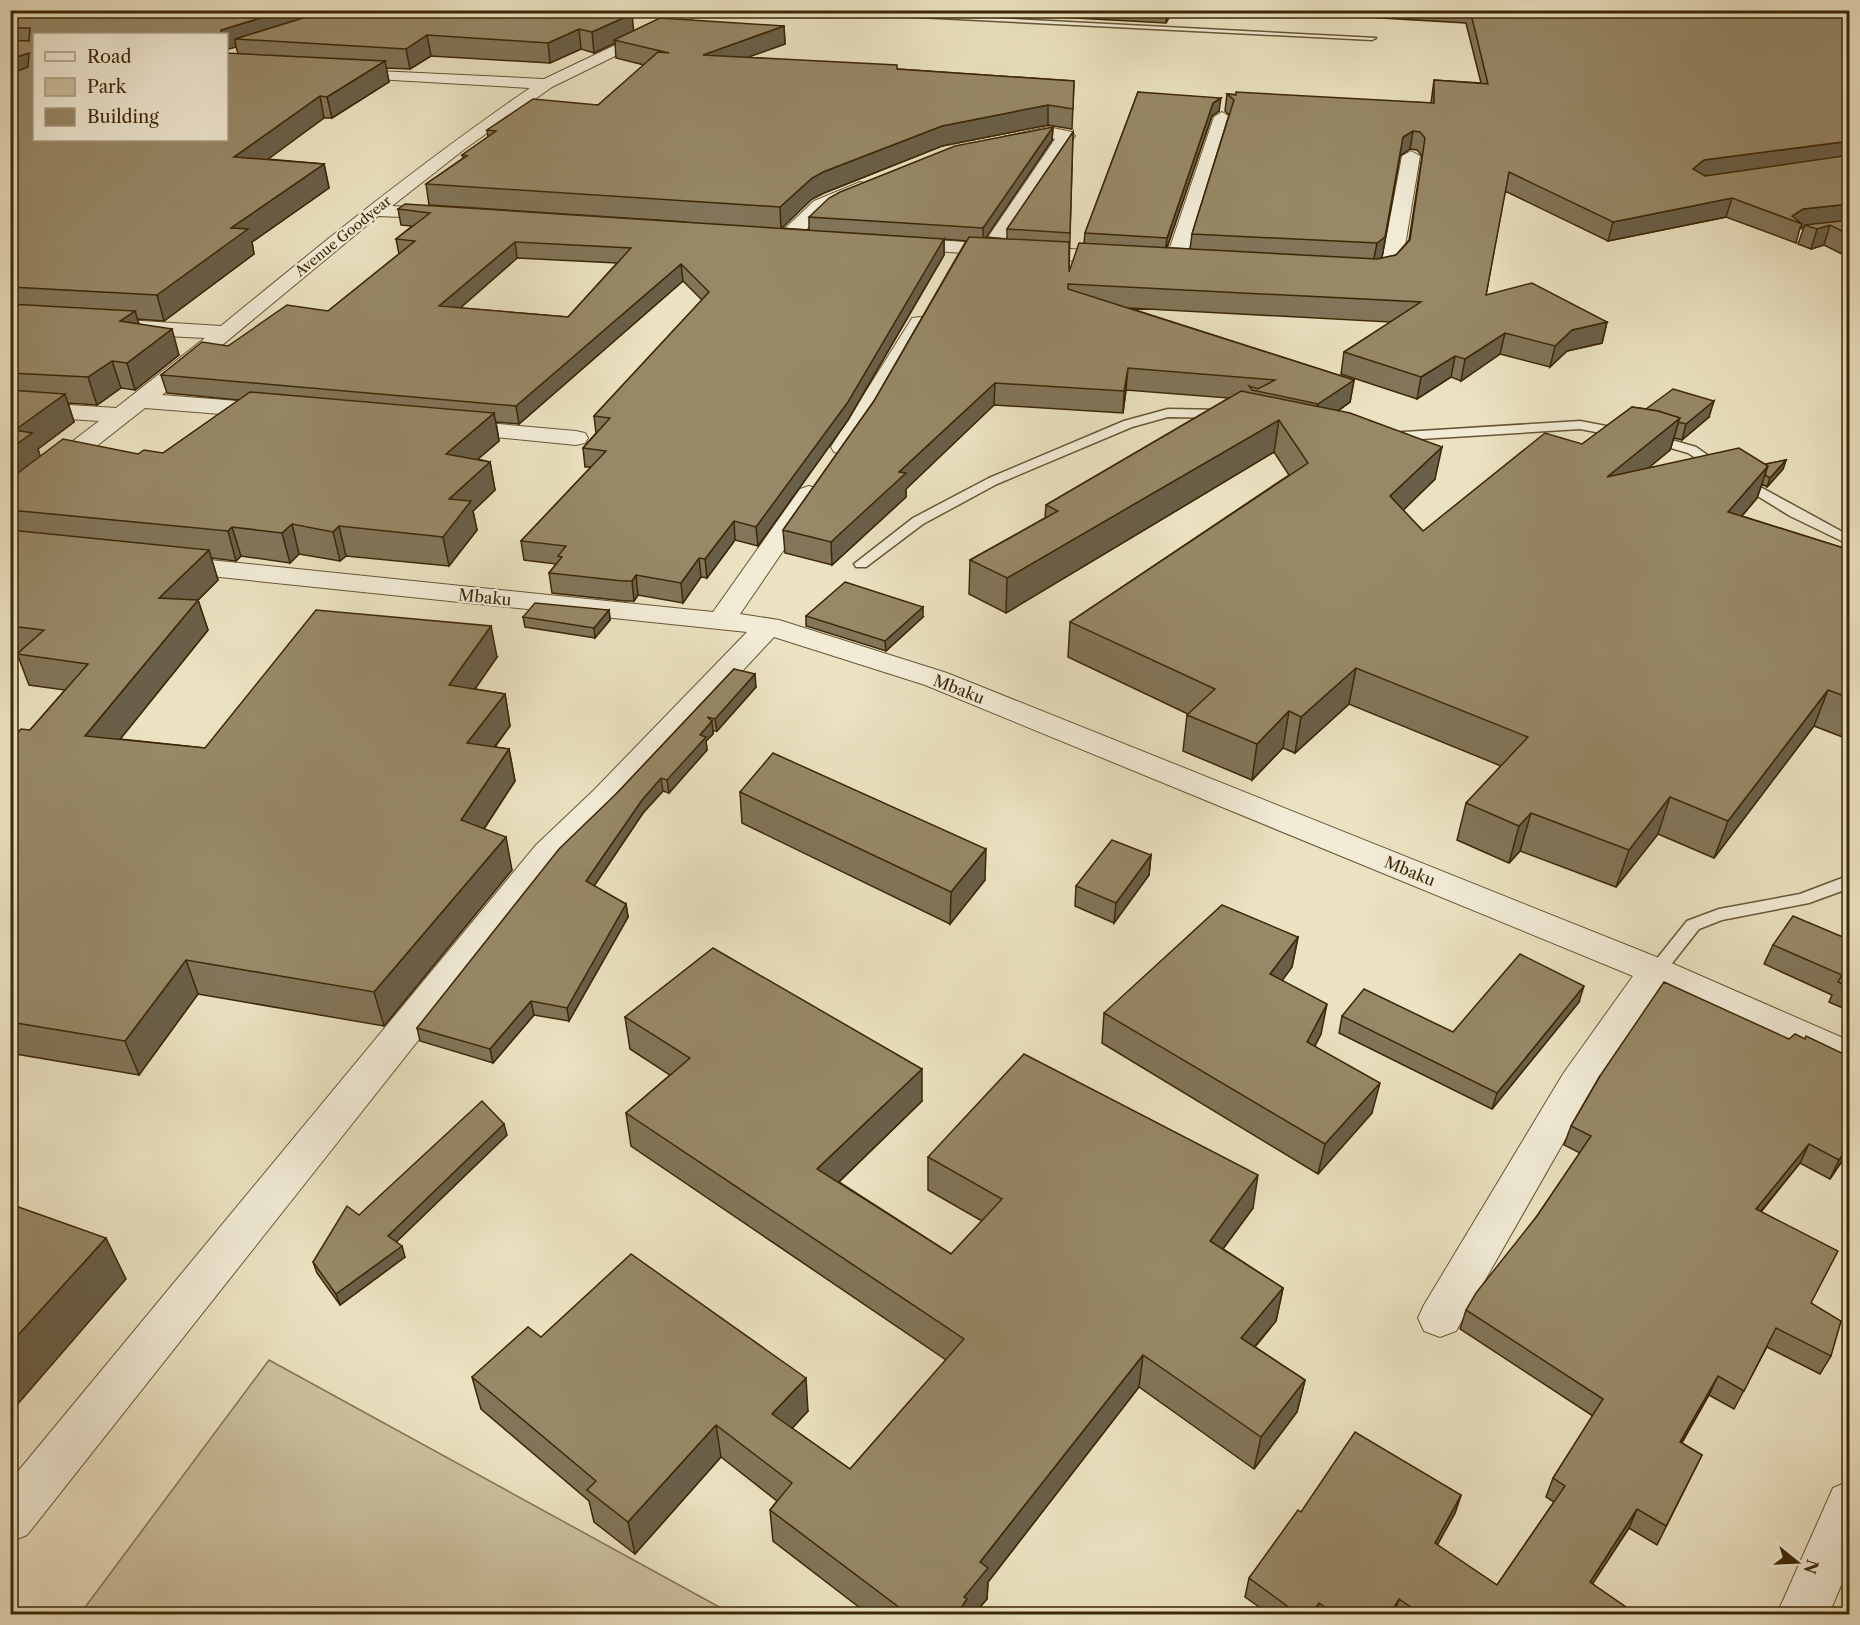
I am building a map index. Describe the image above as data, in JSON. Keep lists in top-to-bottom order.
{
  "streets": {
    "street": ["Avenue Goodyear", "Mbaku"]
  },
  "legend": ["Road", "Park", "Building"],
  "north": "right"
}
